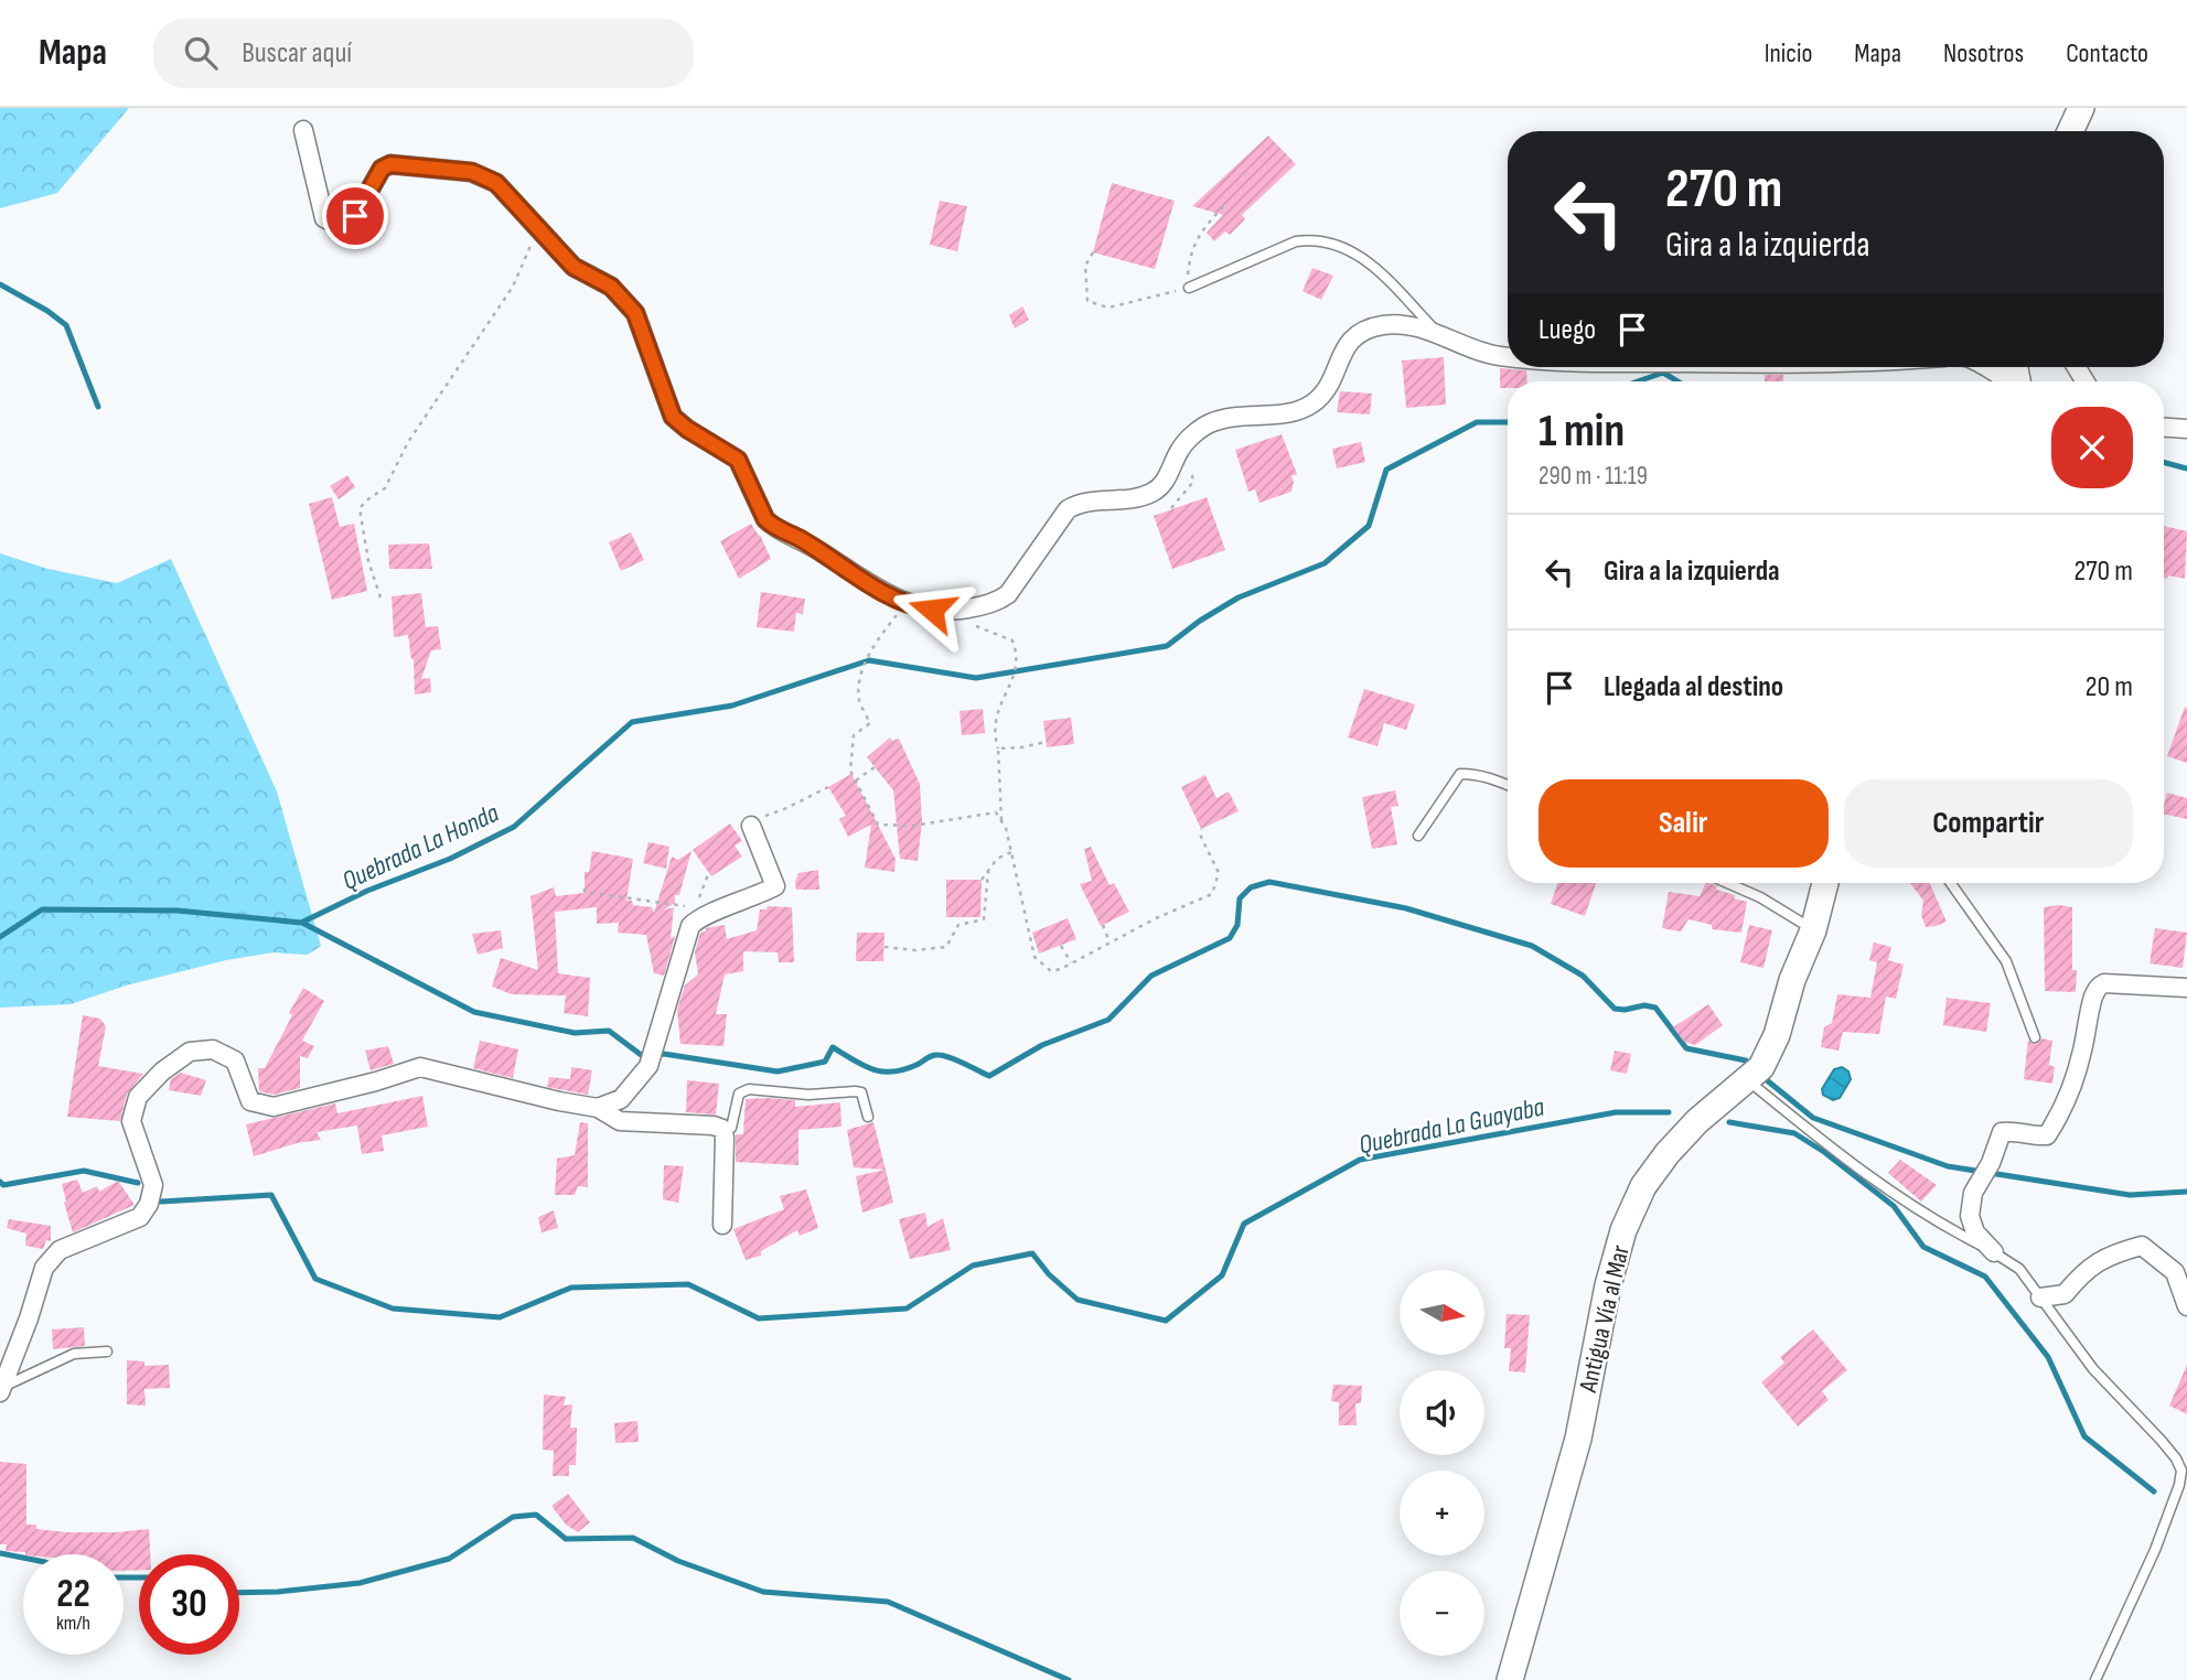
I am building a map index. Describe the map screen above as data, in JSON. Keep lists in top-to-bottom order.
{
  "streets": {
    "main road": ["Antigua Vía al Mar"]
  },
  "water": ["Quebrada La Honda", "Quebrada La Guayaba"],
  "north": "right",
  "page": {
    "header": "Mapa",
    "search": "Buscar aquí",
    "nav": [
      "Inicio",
      "Mapa",
      "Nosotros",
      "Contacto"
    ],
    "turn": ["270 m", "Gira a la izquierda"],
    "then": "Luego",
    "heading": ["1 min", "290 m · 11:19"],
    "list": [
      {
        "name": "Gira a la izquierda",
        "value": "270 m"
      },
      {
        "name": "Llegada al destino",
        "value": "20 m"
      }
    ],
    "buttons": ["Salir", "Compartir"],
    "map_buttons": ["+", "−"],
    "speed": "22 km/h",
    "limit": "30"
  }
}
